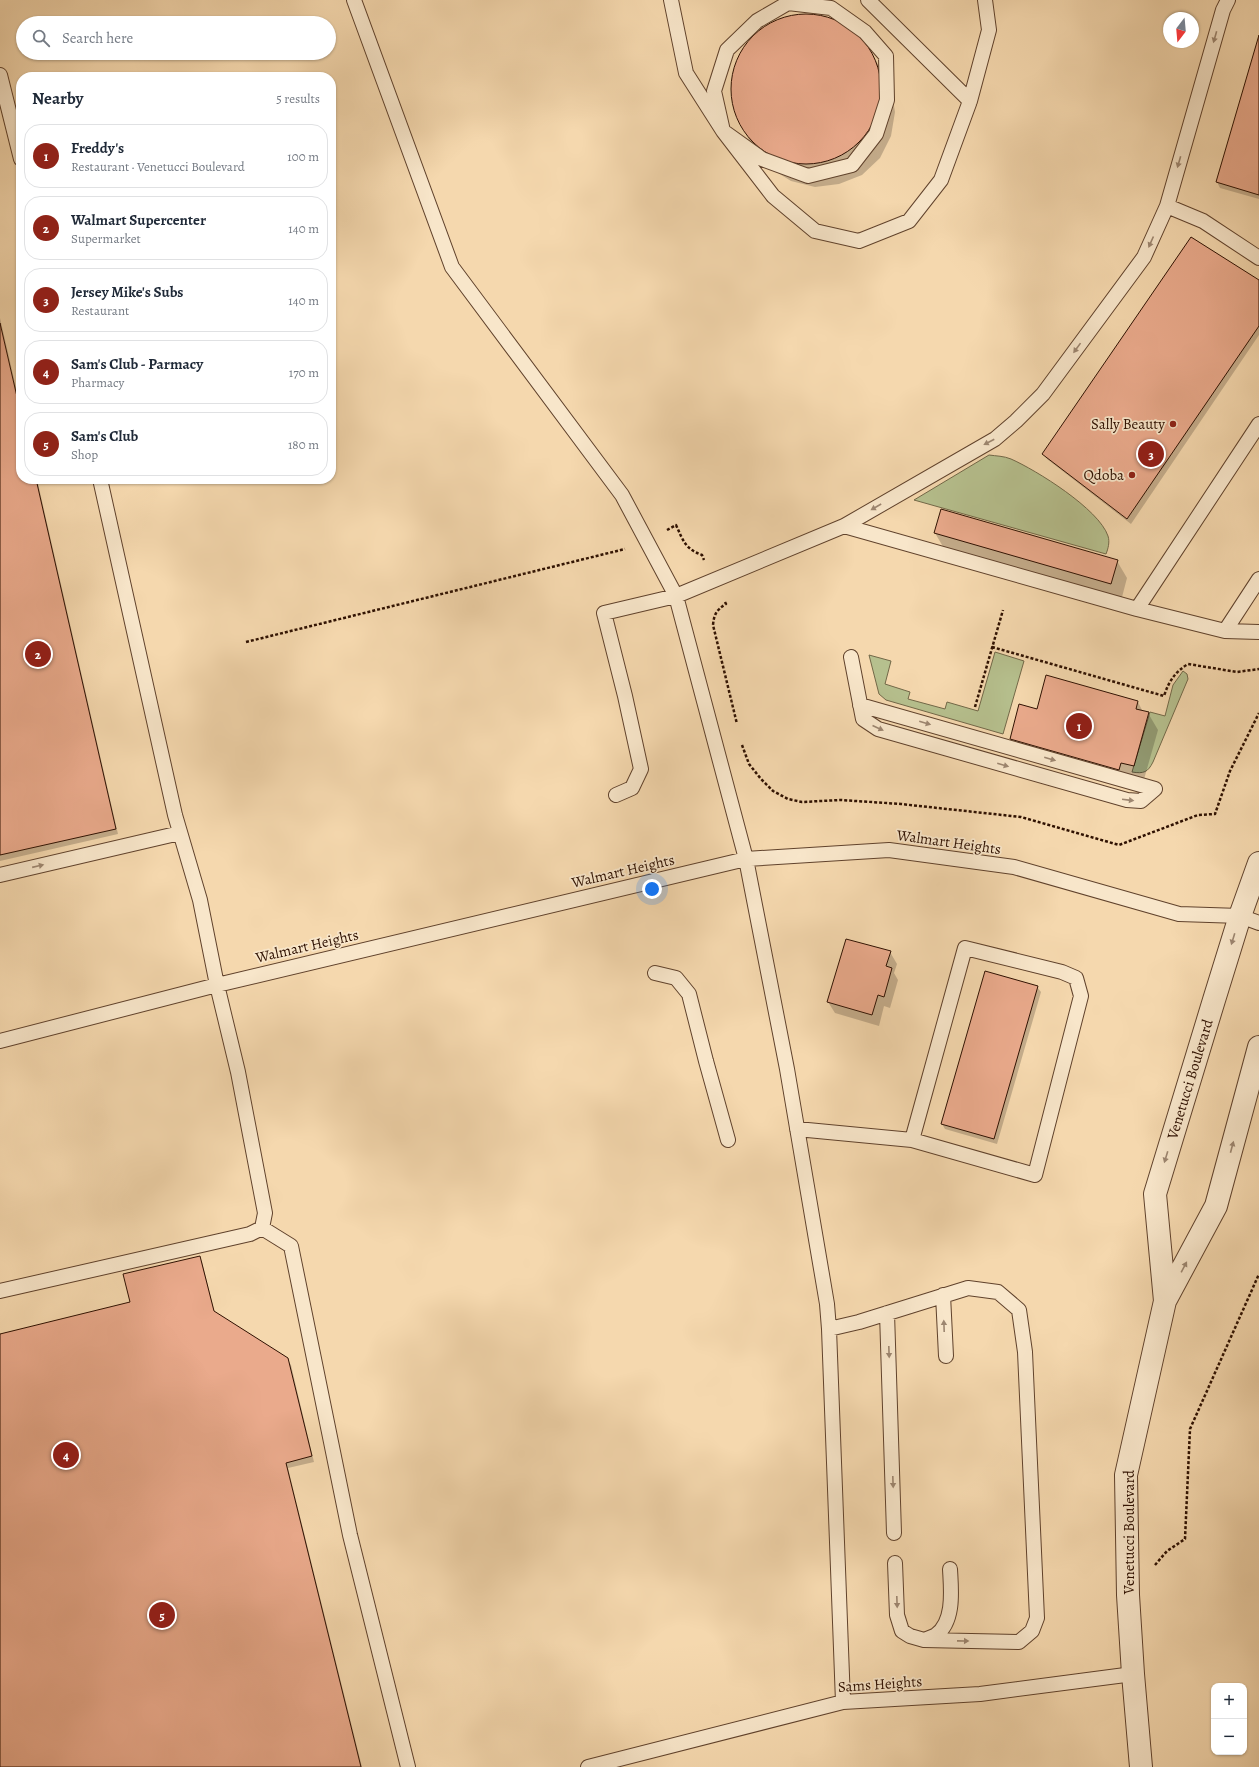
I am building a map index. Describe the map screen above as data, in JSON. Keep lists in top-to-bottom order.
{
  "streets": {
    "street": ["Venetucci Boulevard"],
    "lane": ["Walmart Heights", "Sams Heights"]
  },
  "crossings": [
    ["Walmart Heights", "Venetucci Boulevard"],
    ["Venetucci Boulevard", "Sams Heights"]
  ],
  "places": ["Sally Beauty", "Qdoba"],
  "north": "bottom",
  "page": {
    "search": "Search here",
    "heading": ["Nearby", "5 results"],
    "list": [
      {
        "mark": "1",
        "name": "Freddy's",
        "note": "Restaurant · Venetucci Boulevard",
        "value": "100 m"
      },
      {
        "mark": "2",
        "name": "Walmart Supercenter",
        "note": "Supermarket",
        "value": "140 m"
      },
      {
        "mark": "3",
        "name": "Jersey Mike's Subs",
        "note": "Restaurant",
        "value": "140 m"
      },
      {
        "mark": "4",
        "name": "Sam's Club - Parmacy",
        "note": "Pharmacy",
        "value": "170 m"
      },
      {
        "mark": "5",
        "name": "Sam's Club",
        "note": "Shop",
        "value": "180 m"
      }
    ],
    "pins": [
      "3",
      "2",
      "1",
      "4",
      "5"
    ],
    "map_buttons": ["+", "−"]
  }
}
